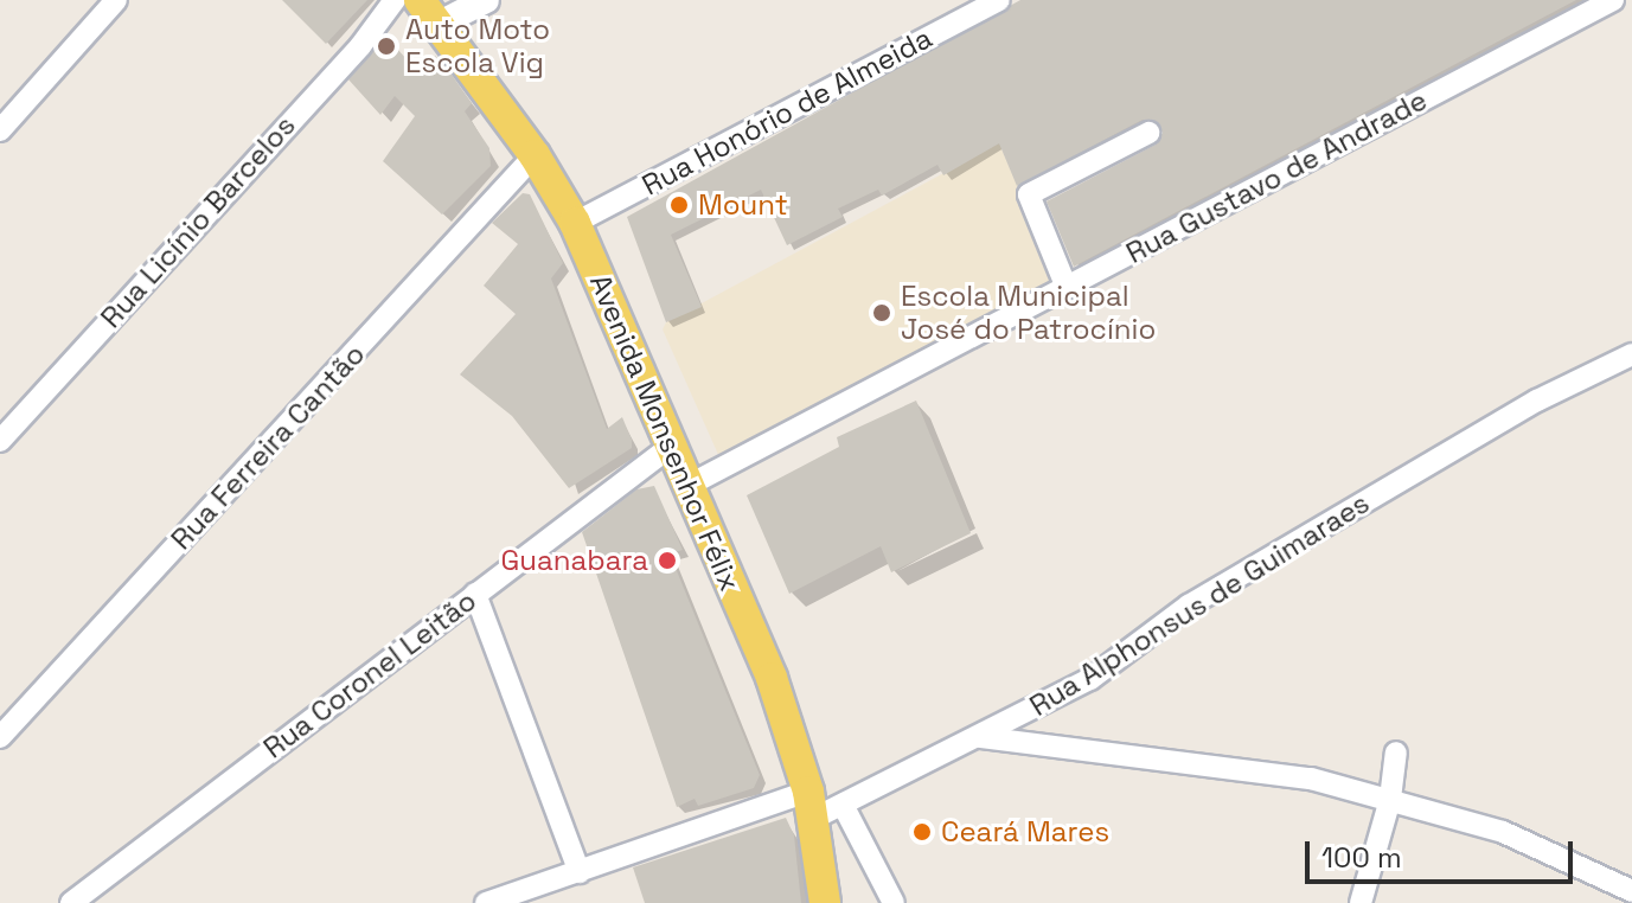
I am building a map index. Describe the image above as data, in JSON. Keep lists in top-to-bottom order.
{
  "streets": {
    "main road": ["Avenida Monsenhor Félix"],
    "street": [
      "Rua Honório de Almeida",
      "Rua Gustavo de Andrade",
      "Rua Licínio Barcelos",
      "Rua Ferreira Cantão",
      "Rua Alphonsus de Guimaraes",
      "Rua Coronel Leitão"
    ]
  },
  "crossings": [
    ["Rua Honório de Almeida", "Avenida Monsenhor Félix"],
    ["Rua Gustavo de Andrade", "Avenida Monsenhor Félix"],
    ["Avenida Monsenhor Félix", "Rua Ferreira Cantão"],
    ["Avenida Monsenhor Félix", "Rua Alphonsus de Guimaraes"],
    ["Avenida Monsenhor Félix", "Rua Coronel Leitão"]
  ],
  "places": [
    "Auto Moto Escola Vig",
    "Mount",
    "Escola Municipal José do Patrocínio",
    "Guanabara",
    "Ceará Mares"
  ],
  "scale_bar": "100 m"
}
